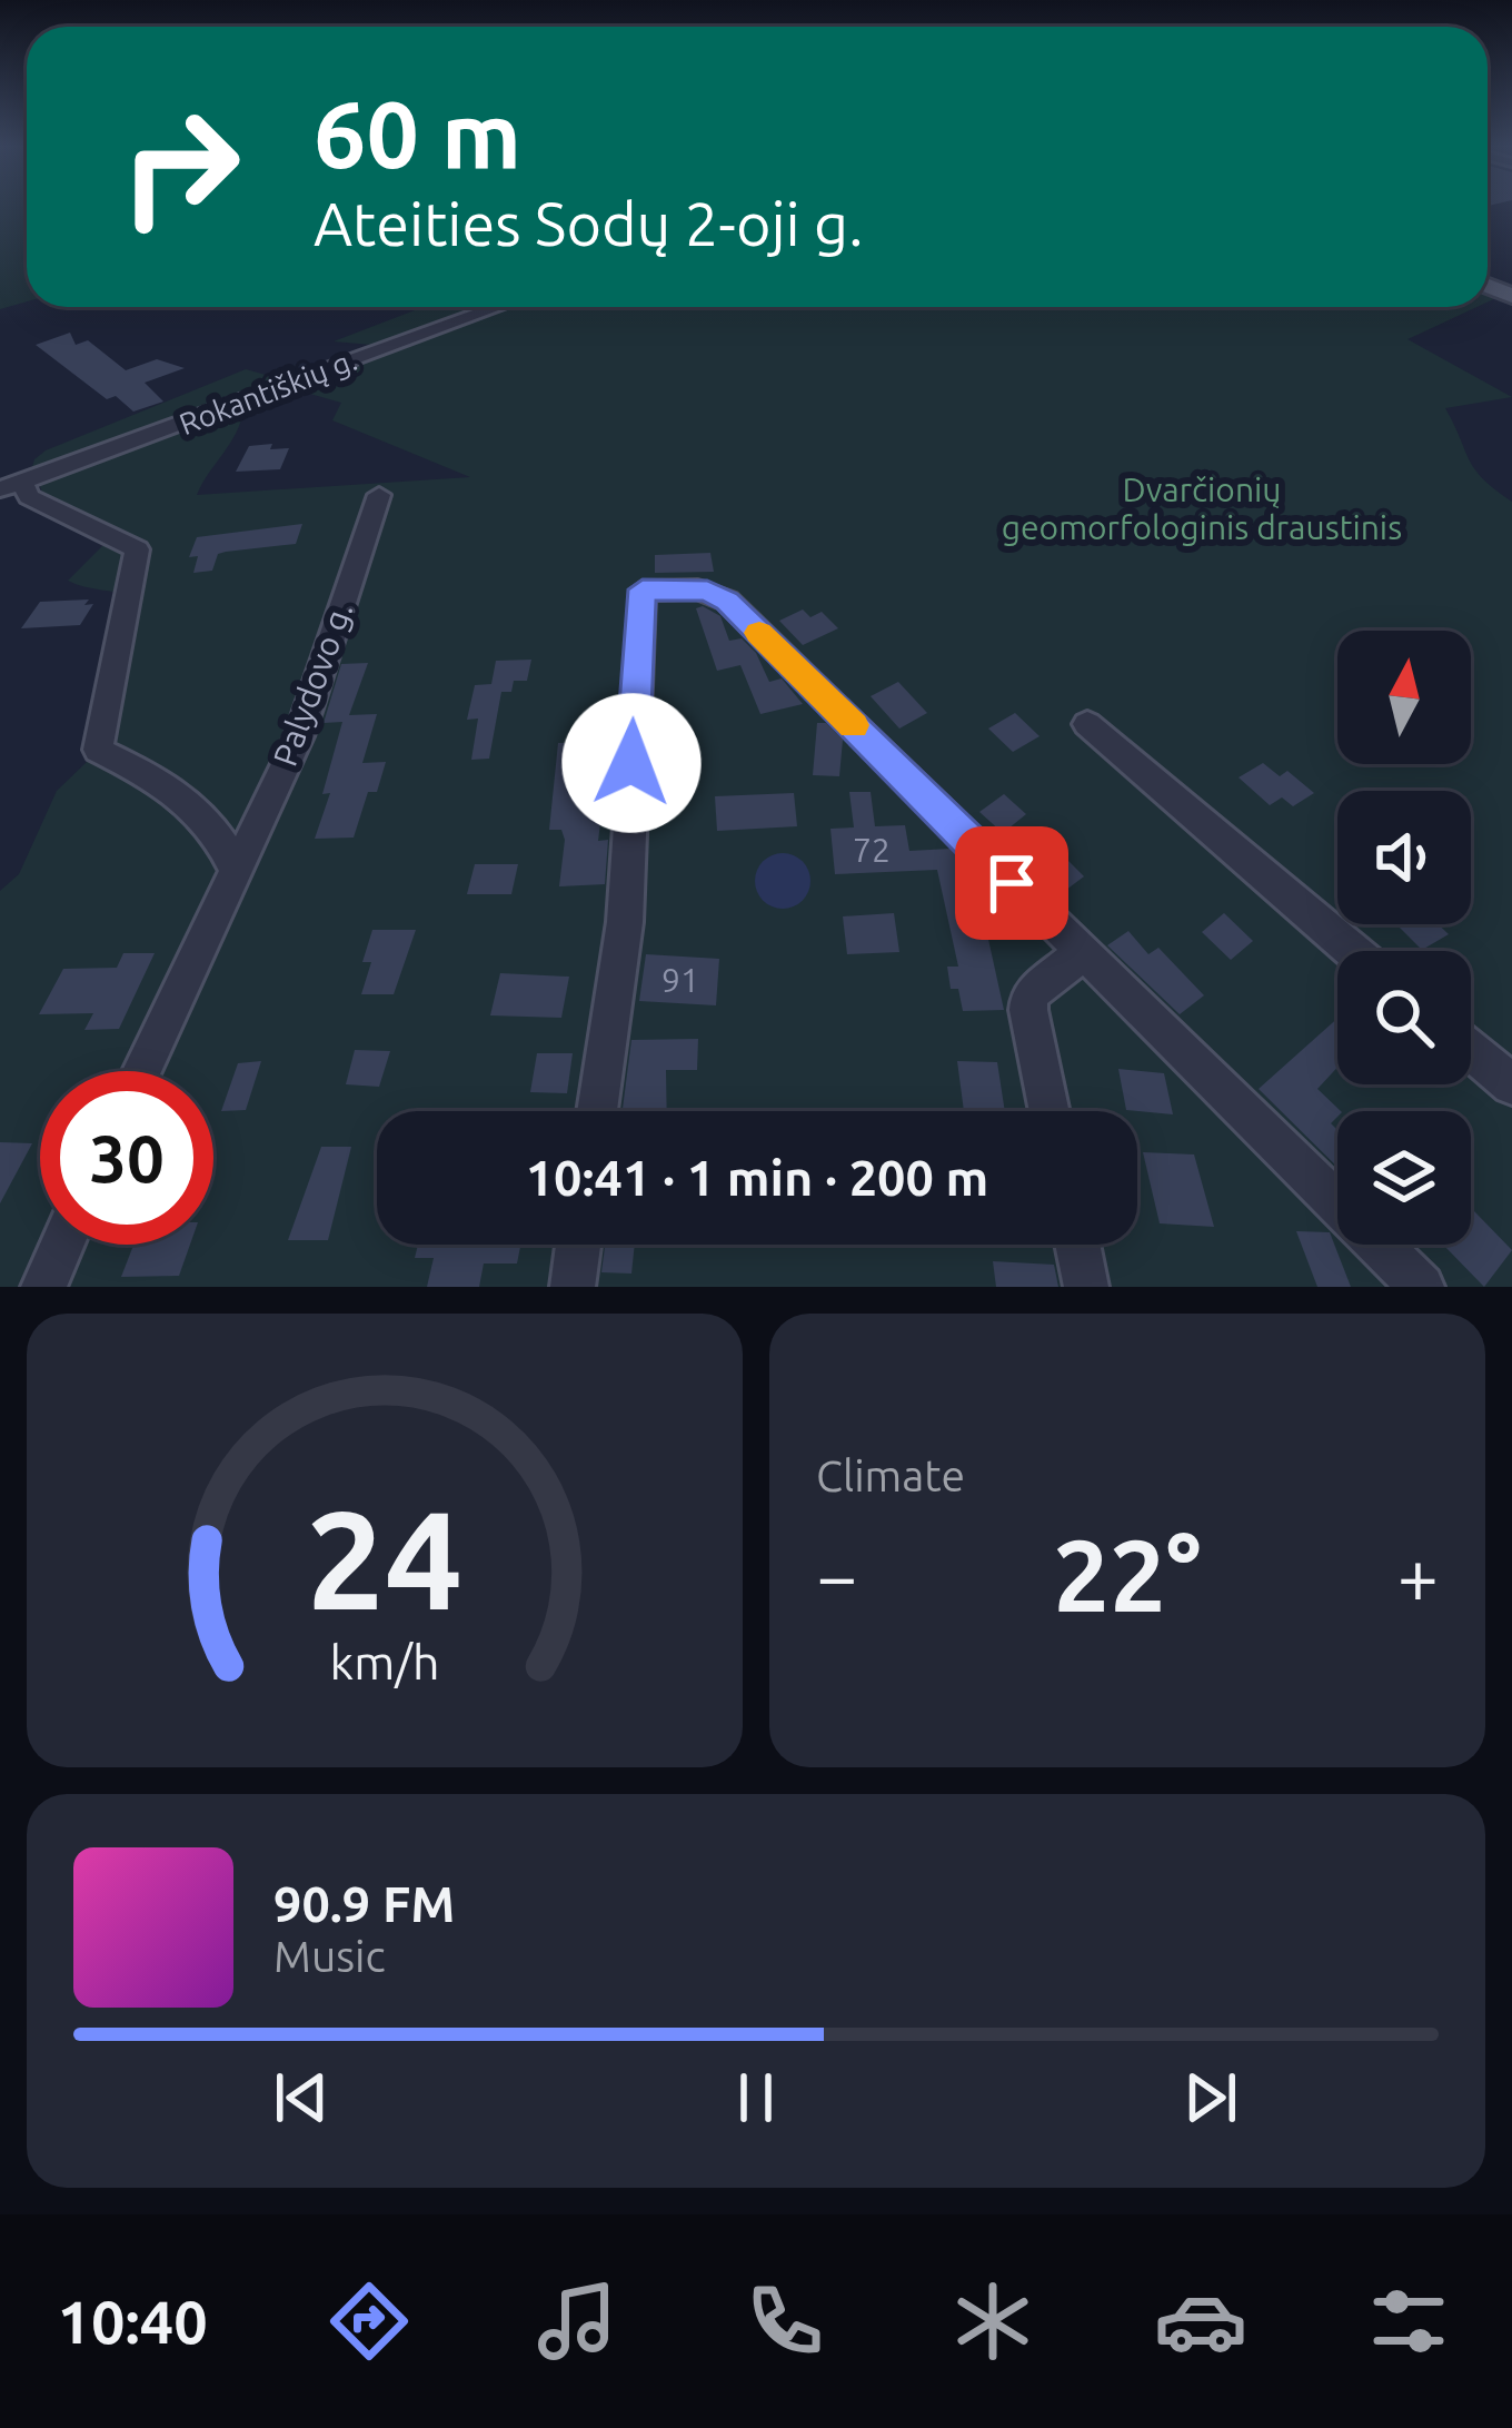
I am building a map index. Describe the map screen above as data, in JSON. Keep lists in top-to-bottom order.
{
  "streets": {
    "street": ["Rokantiškių g.", "Palydovo g."]
  },
  "parks": ["Dvarčionių geomorfologinis draustinis"],
  "house_numbers": ["72", "91"],
  "north": "top",
  "page": {
    "turn": ["60 m", "Ateities Sodų 2-oji g."],
    "limit": "30",
    "trip": "10:41 · 1 min · 200 m",
    "tile": "Climate",
    "heat": ["−", "22°", "+"],
    "song": ["90.9 FM", "Music"],
    "tabs": "10:40",
    "gauge": ["24", "km/h"]
  }
}
